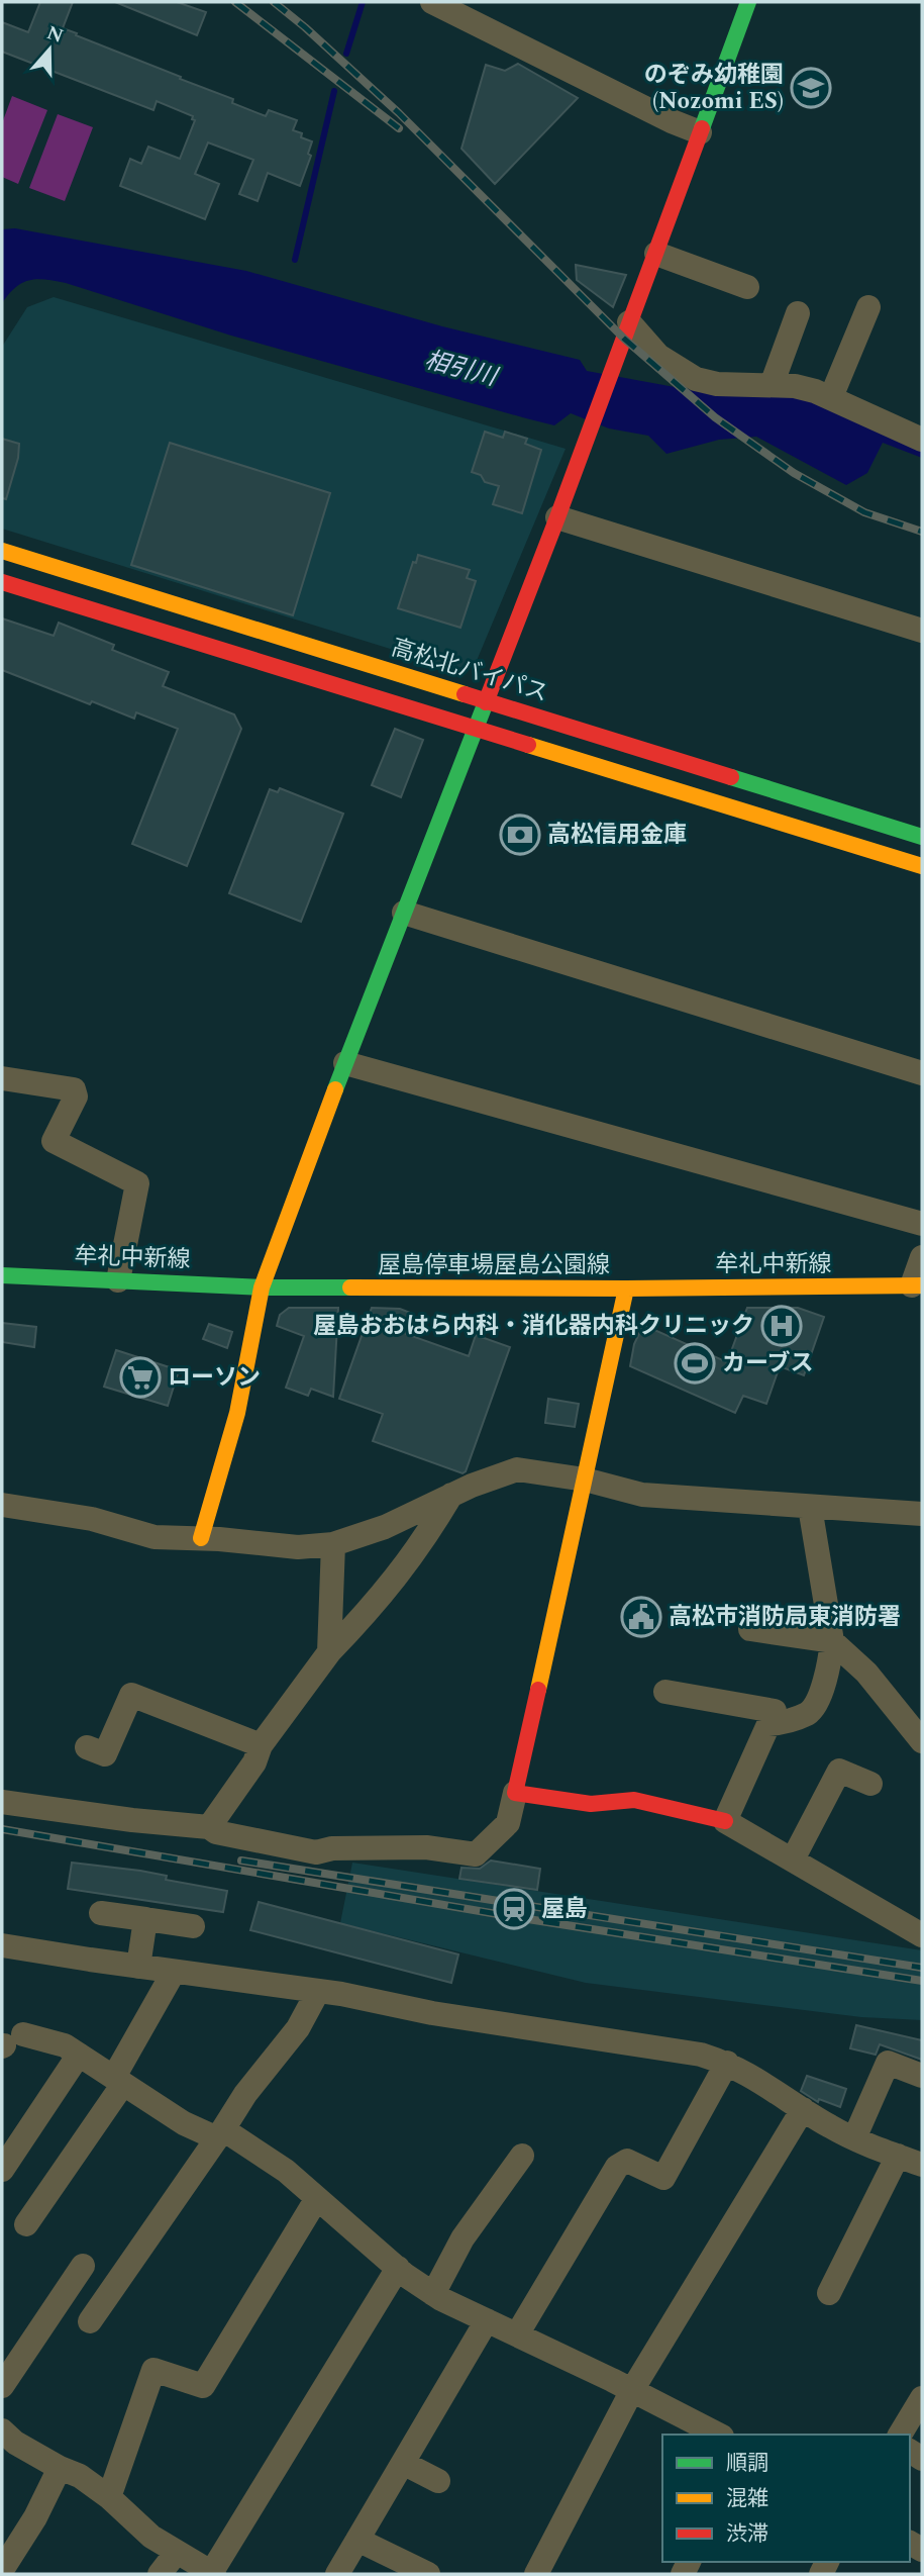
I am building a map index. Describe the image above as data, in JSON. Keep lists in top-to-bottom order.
{
  "streets": {
    "main road": ["高松北バイパス", "牟礼中新線", "屋島停車場屋島公園線"]
  },
  "crossings": [
    ["牟礼中新線", "屋島停車場屋島公園線"]
  ],
  "water": ["相引川"],
  "places": {
    "school or university": ["のぞみ幼稚園 (Nozomi ES)"],
    "bank": ["高松信用金庫"],
    "hospital": ["屋島おおはら内科・消化器内科クリニック"],
    "sports": ["カーブス"],
    "supermarket": ["ローソン"],
    "public building": ["高松市消防局東消防署"],
    "station": ["屋島"]
  },
  "legend": ["順調", "混雑", "渋滞"],
  "north": "top"
}
